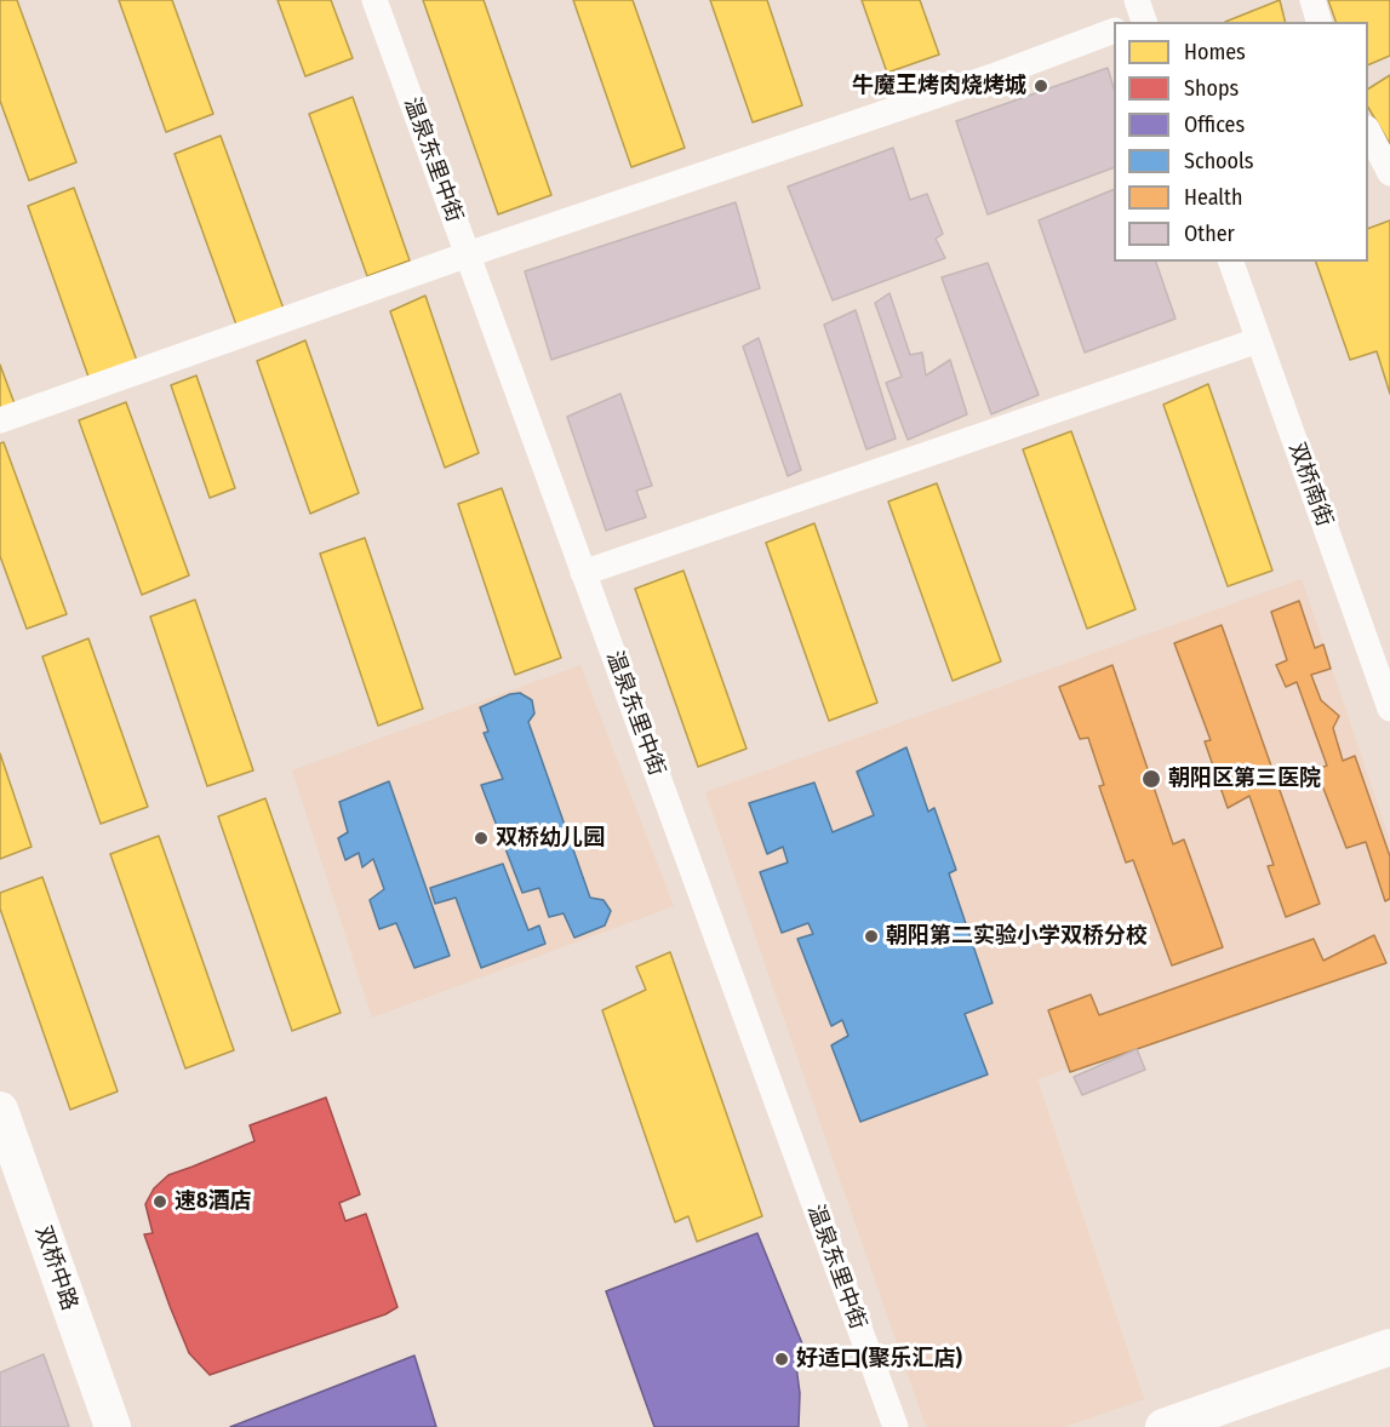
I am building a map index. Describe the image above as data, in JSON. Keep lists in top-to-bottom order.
{
  "streets": {
    "street": ["温泉东里中街", "双桥南街", "双桥中路"]
  },
  "places": [
    "牛魔王烤肉烧烤城",
    "朝阳区第三医院",
    "双桥幼儿园",
    "朝阳第二实验小学双桥分校",
    "速8酒店",
    "好适口(聚乐汇店)"
  ],
  "legend": [
    "Homes",
    "Shops",
    "Offices",
    "Schools",
    "Health",
    "Other"
  ]
}
